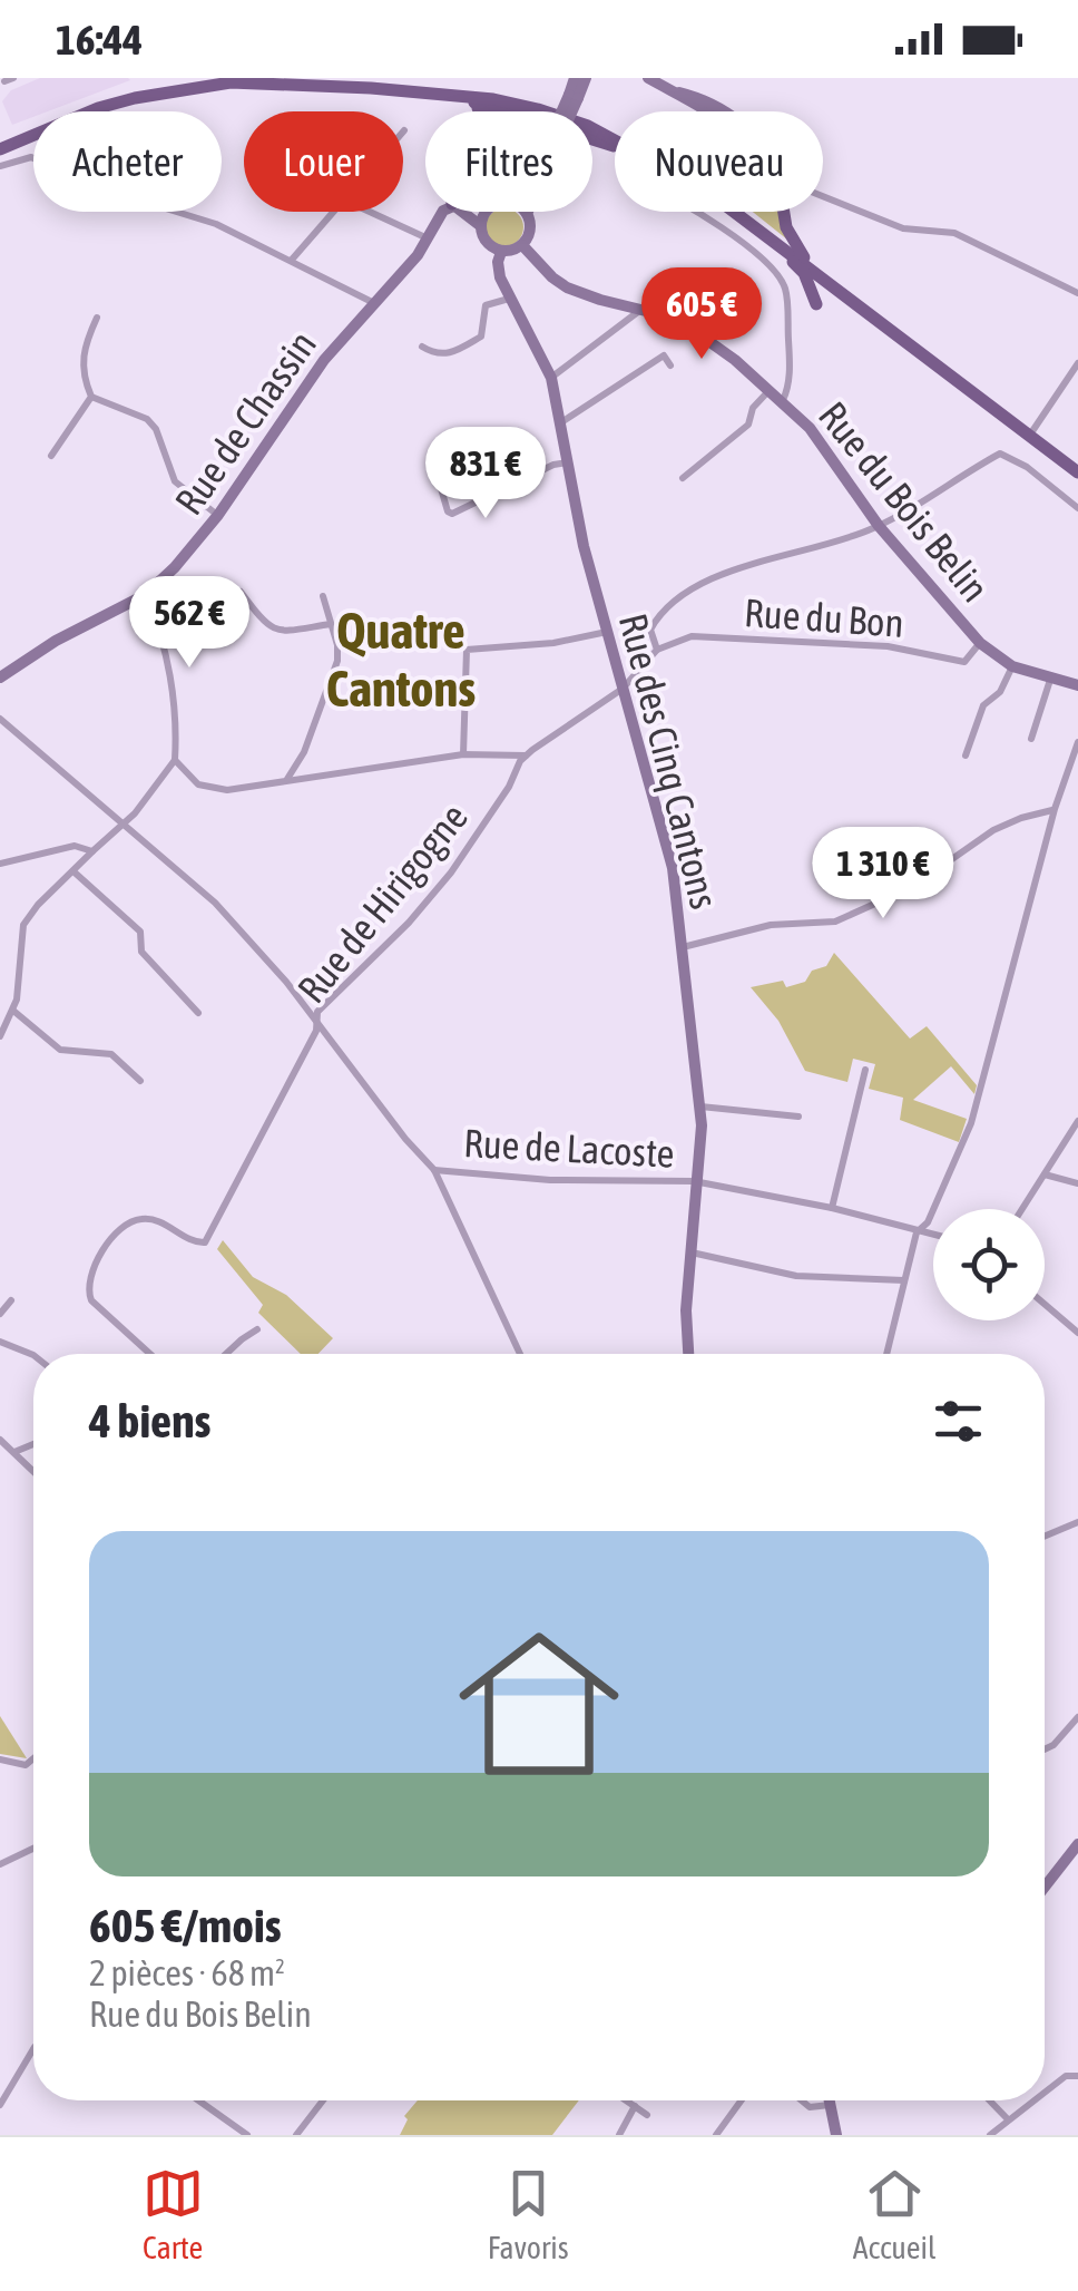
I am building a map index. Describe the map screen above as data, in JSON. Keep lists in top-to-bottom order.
{
  "streets": {
    "street": [
      "Rue de Chassin",
      "Rue du Bois Belin",
      "Rue du Bon",
      "Rue des Cinq Cantons",
      "Rue de Hirigogne",
      "Rue de Lacoste"
    ]
  },
  "crossings": [
    ["Rue du Bois Belin", "Rue du Bon"],
    ["Rue du Bon", "Rue de Hirigogne"],
    ["Rue des Cinq Cantons", "Rue de Hirigogne"],
    ["Rue des Cinq Cantons", "Rue de Lacoste"]
  ],
  "districts": ["Quatre Cantons"],
  "page": {
    "status": "16:44",
    "chip": [
      "Acheter",
      "Louer",
      "Filtres",
      "Nouveau"
    ],
    "price": [
      "605 €",
      "831 €",
      "562 €",
      "1 310 €"
    ],
    "heading": "4 biens",
    "list": [
      {
        "name": "605 €/mois",
        "note": "2 pièces · 68 m² · Rue du Bois Belin"
      }
    ],
    "tabs": ["Carte", "Favoris", "Accueil"]
  }
}
